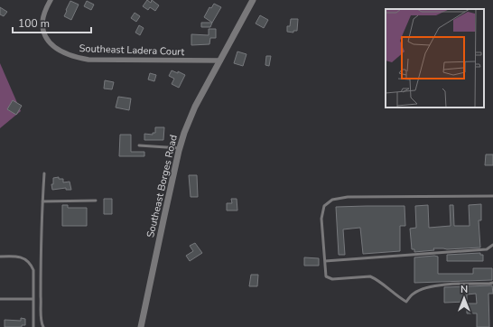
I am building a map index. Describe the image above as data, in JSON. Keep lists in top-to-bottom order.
{
  "streets": {
    "street": ["Southeast Ladera Court", "Southeast Borges Road"]
  },
  "crossings": [
    ["Southeast Ladera Court", "Southeast Borges Road"]
  ],
  "scale_bar": "100 m",
  "north": "top"
}
